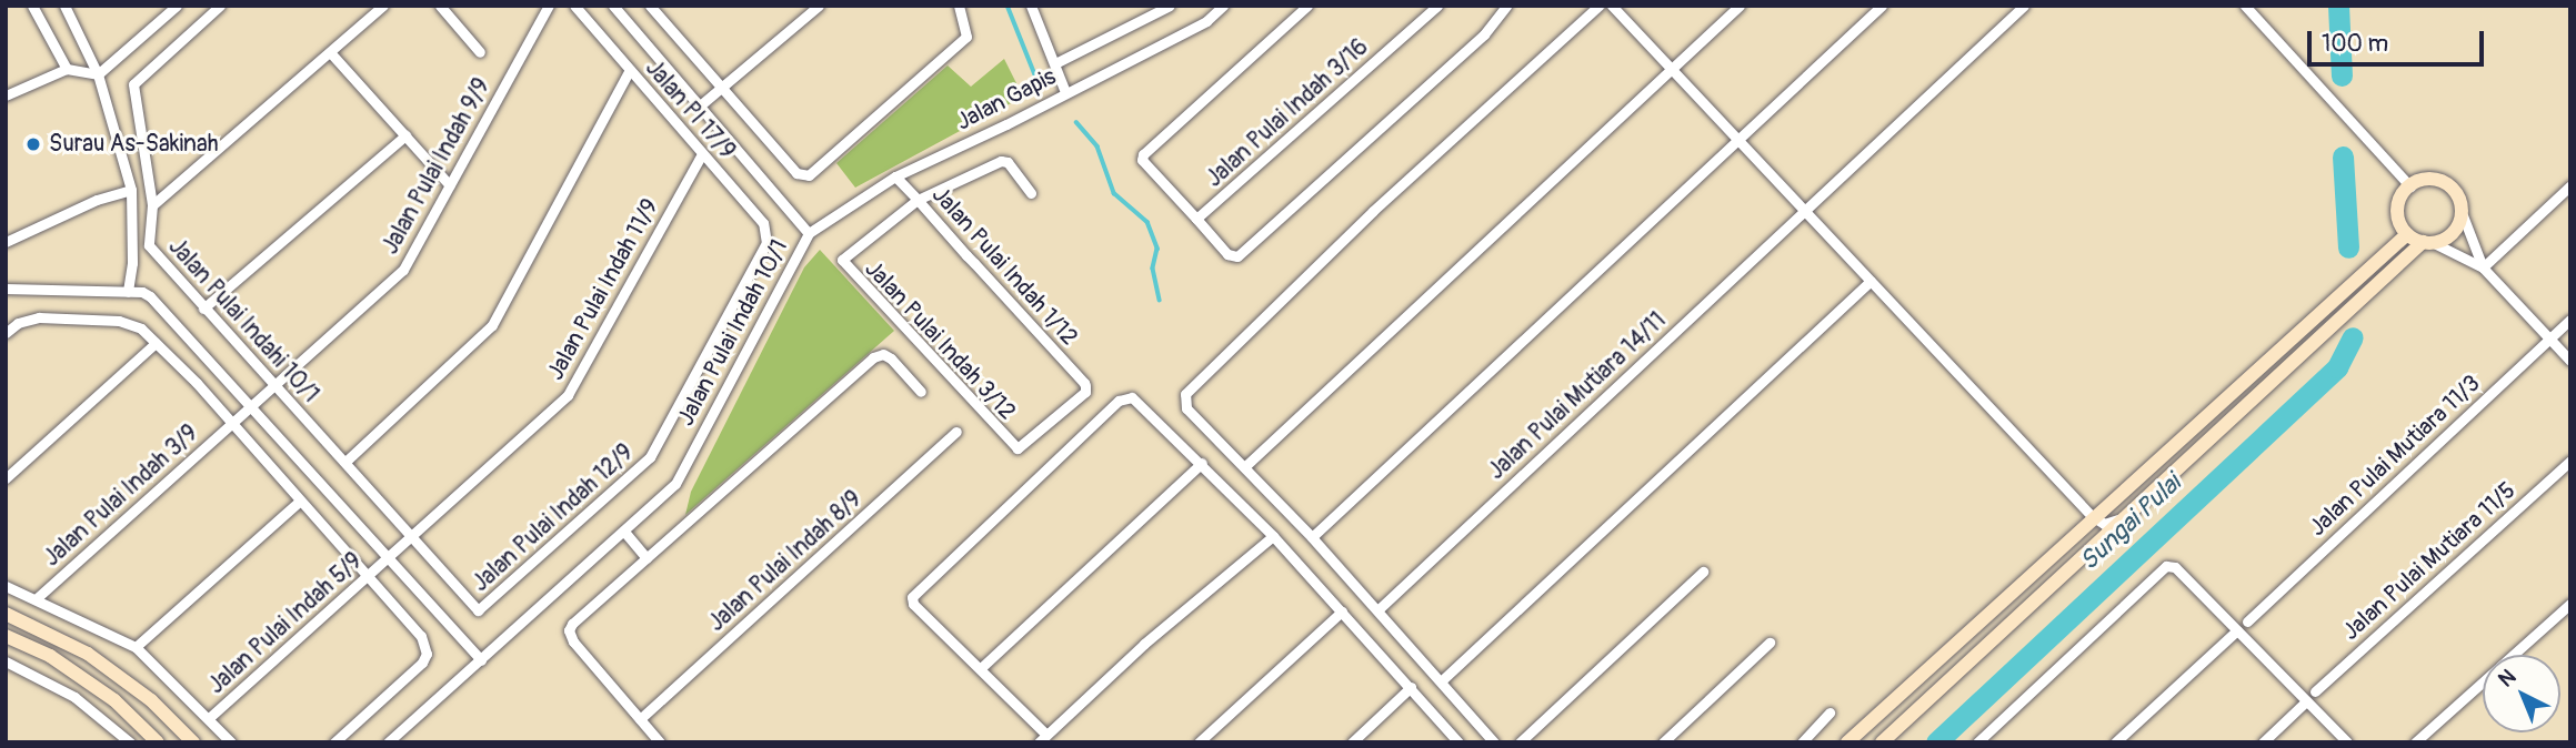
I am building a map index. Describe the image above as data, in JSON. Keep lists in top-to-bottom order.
{
  "streets": {
    "street": [
      "Jalan Gapis",
      "Jalan PI 17/9",
      "Jalan Pulai Indah 3/16",
      "Jalan Pulai Indah 9/9",
      "Jalan Pulai Indah 1/12",
      "Jalan Pulai Indah 11/9",
      "Jalan Pulai Indahi 10/1",
      "Jalan Pulai Indah 10/1",
      "Jalan Pulai Indah 3/12",
      "Jalan Pulai Mutiara 14/11",
      "Jalan Pulai Mutiara 11/3",
      "Jalan Pulai Indah 3/9",
      "Jalan Pulai Indah 12/9",
      "Jalan Pulai Indah 8/9",
      "Jalan Pulai Mutiara 11/5",
      "Jalan Pulai Indah 5/9"
    ]
  },
  "crossings": [
    ["Jalan Gapis", "Jalan Pulai Indah 1/12"],
    ["Jalan Gapis", "Jalan Pulai Indah 10/1"],
    ["Jalan PI 17/9", "Jalan Pulai Indah 11/9"],
    ["Jalan PI 17/9", "Jalan Pulai Indah 12/9"],
    ["Jalan Pulai Indah 9/9", "Jalan Pulai Indahi 10/1"],
    ["Jalan Pulai Indah 9/9", "Jalan Pulai Indah 3/9"],
    ["Jalan Pulai Indah 1/12", "Jalan Pulai Indah 3/12"],
    ["Jalan Pulai Indah 11/9", "Jalan Pulai Indahi 10/1"],
    ["Jalan Pulai Indah 11/9", "Jalan Pulai Indah 12/9"],
    ["Jalan Pulai Indah 11/9", "Jalan Pulai Indah 5/9"],
    ["Jalan Pulai Indahi 10/1", "Jalan Pulai Indah 12/9"]
  ],
  "water": ["Sungai Pulai"],
  "places": ["Surau As-Sakinah"],
  "scale_bar": "100 m",
  "north": "top left"
}
